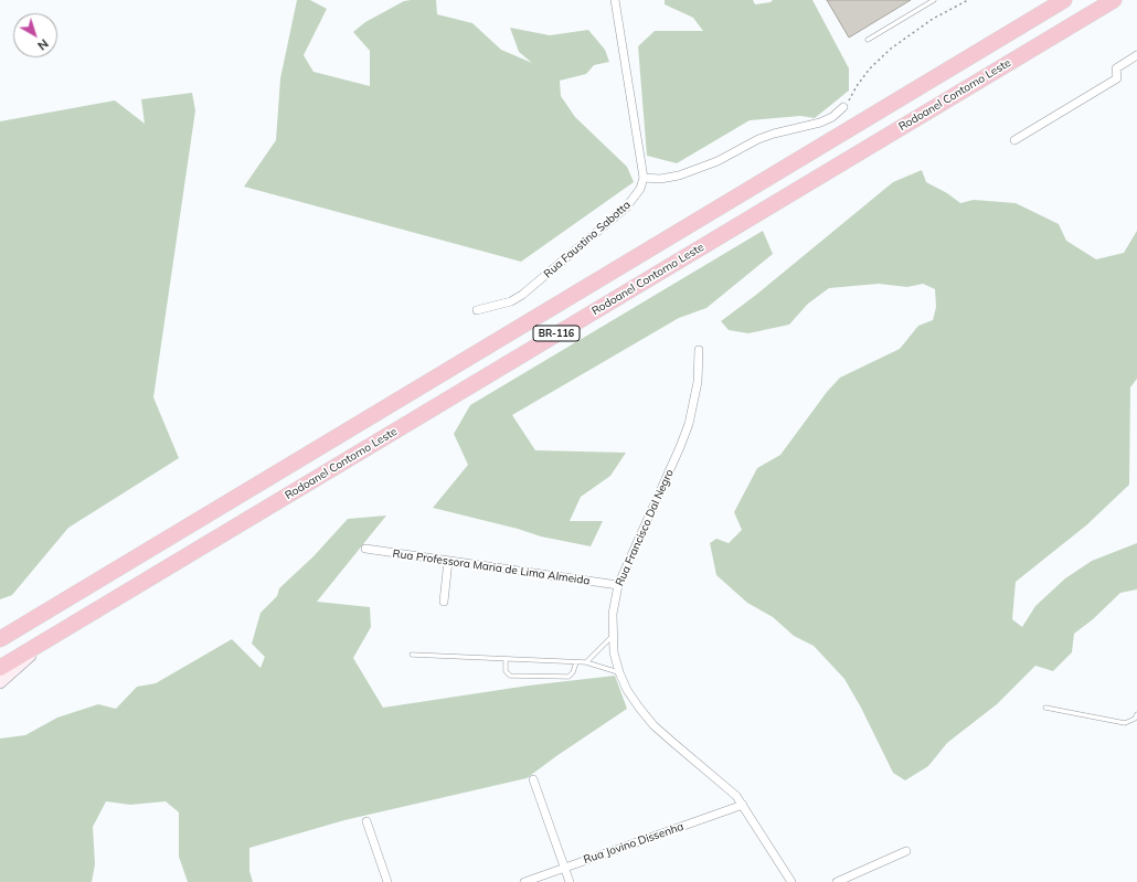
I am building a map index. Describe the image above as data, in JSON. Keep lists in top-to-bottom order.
{
  "streets": {
    "highway": ["Rodoanel Contorno Leste", "BR-116"],
    "street": [
      "Rua Faustino Sabotta",
      "Rua Francisco Dal Negro",
      "Rua Professora Maria de Lima Almeida",
      "Rua Jovino Dissenha"
    ]
  },
  "crossings": [
    ["Rua Francisco Dal Negro", "Rua Professora Maria de Lima Almeida"],
    ["Rua Francisco Dal Negro", "Rua Jovino Dissenha"]
  ],
  "north": "bottom right"
}
